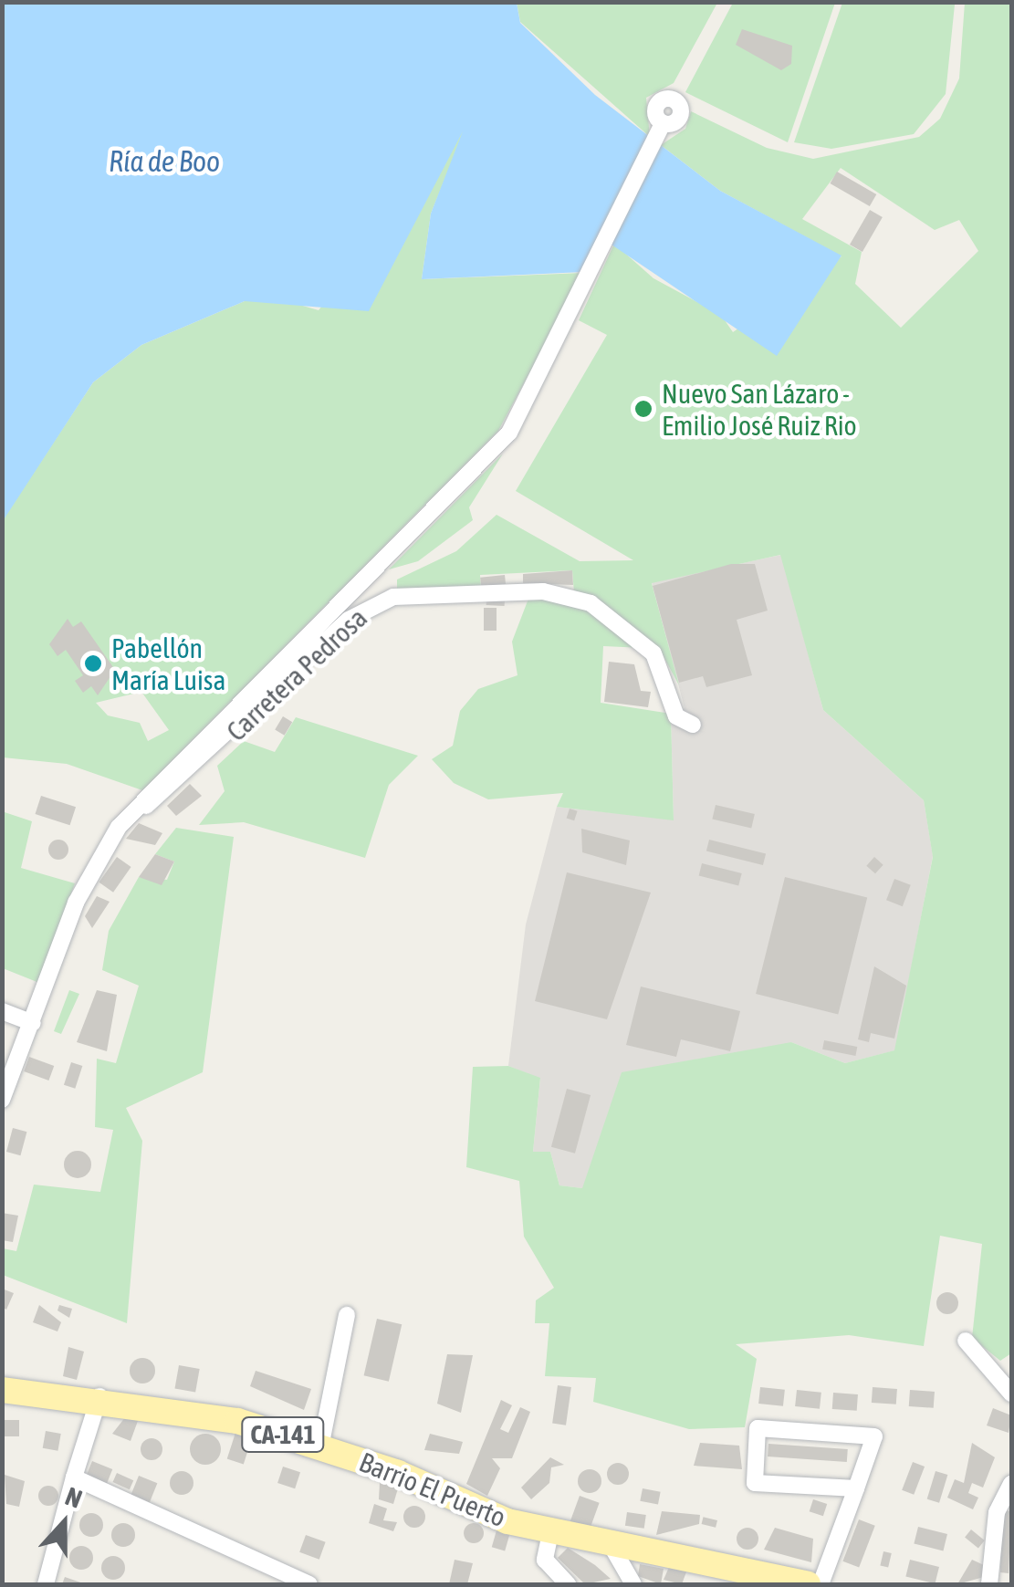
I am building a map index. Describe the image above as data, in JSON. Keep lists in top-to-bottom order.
{
  "streets": {
    "main road": ["CA-141", "Barrio El Puerto"],
    "street": ["Carretera Pedrosa"]
  },
  "water": ["Ría de Boo"],
  "places": ["Nuevo San Lázaro - Emilio José Ruiz Rio", "Pabellón María Luisa"],
  "north": "top"
}
